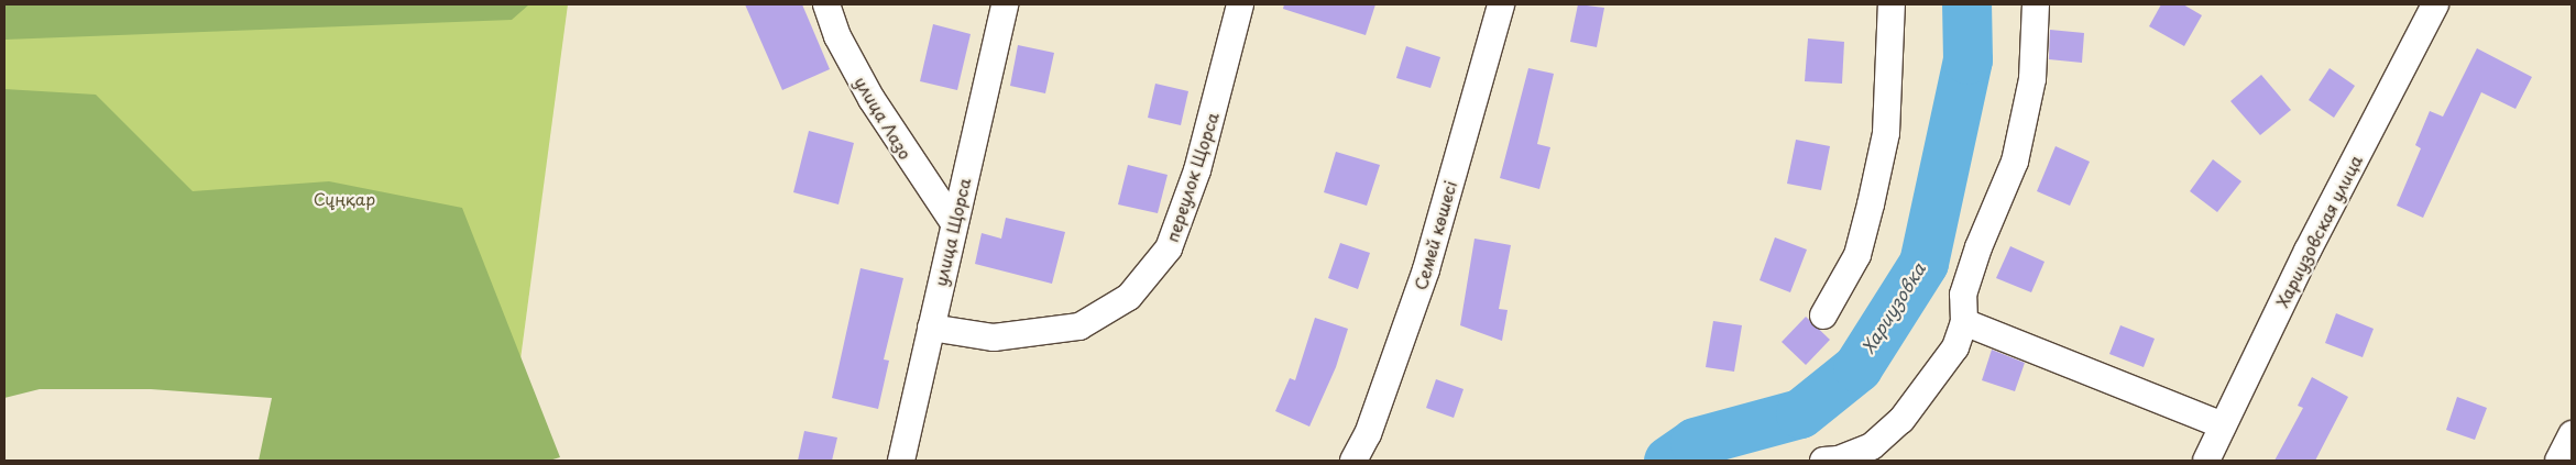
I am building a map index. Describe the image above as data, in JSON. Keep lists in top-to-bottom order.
{
  "streets": {
    "street": [
      "улица Лазо",
      "переулок Щорса",
      "Хариузовская улица",
      "улица Щорса",
      "Семей көшесі"
    ]
  },
  "crossings": [
    ["улица Лазо", "улица Щорса"],
    ["переулок Щорса", "улица Щорса"]
  ],
  "water": ["Хариузовка"],
  "parks": ["Сұңқар"]
}
